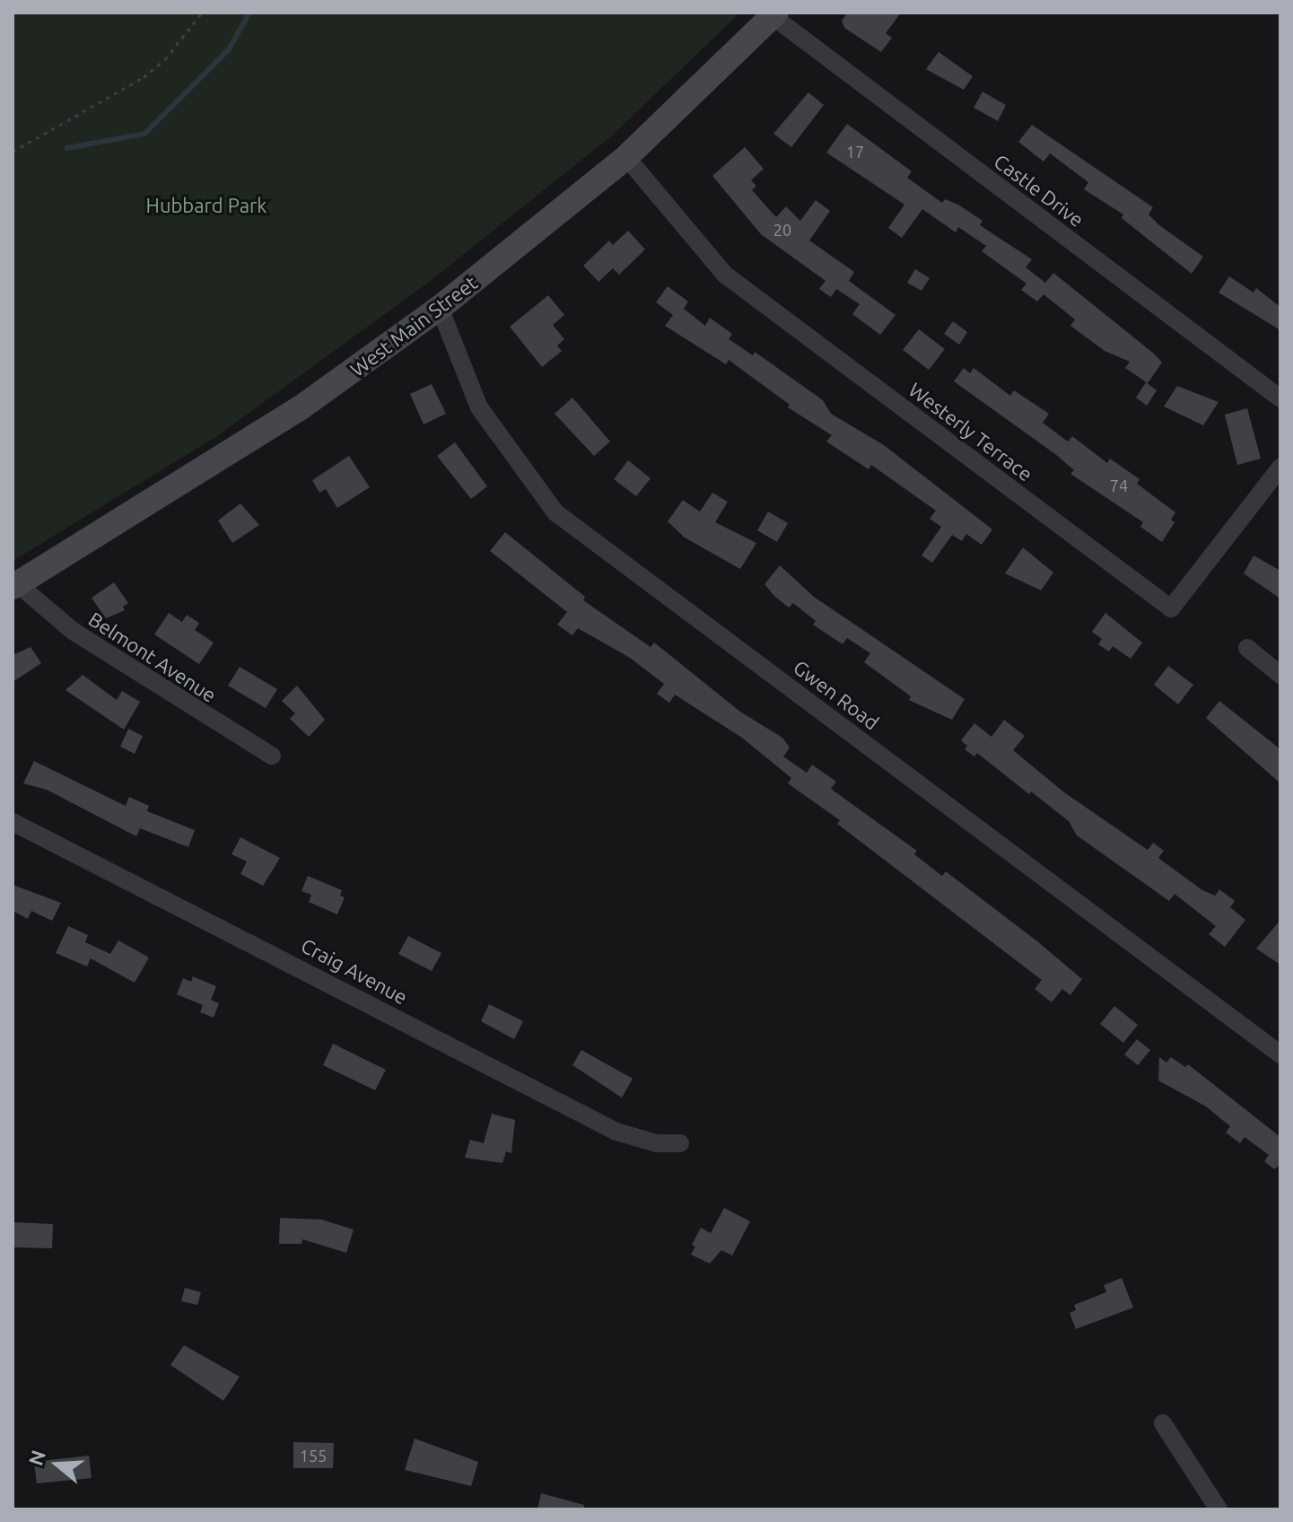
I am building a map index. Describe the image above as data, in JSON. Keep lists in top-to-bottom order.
{
  "streets": {
    "main road": ["West Main Street"],
    "street": [
      "Castle Drive",
      "Westerly Terrace",
      "Belmont Avenue",
      "Gwen Road",
      "Craig Avenue"
    ]
  },
  "crossings": [
    ["Castle Drive", "West Main Street"],
    ["West Main Street", "Westerly Terrace"],
    ["West Main Street", "Belmont Avenue"],
    ["West Main Street", "Gwen Road"]
  ],
  "parks": ["Hubbard Park"],
  "house_numbers": [
    "17",
    "20",
    "74",
    "155"
  ],
  "north": "left"
}
